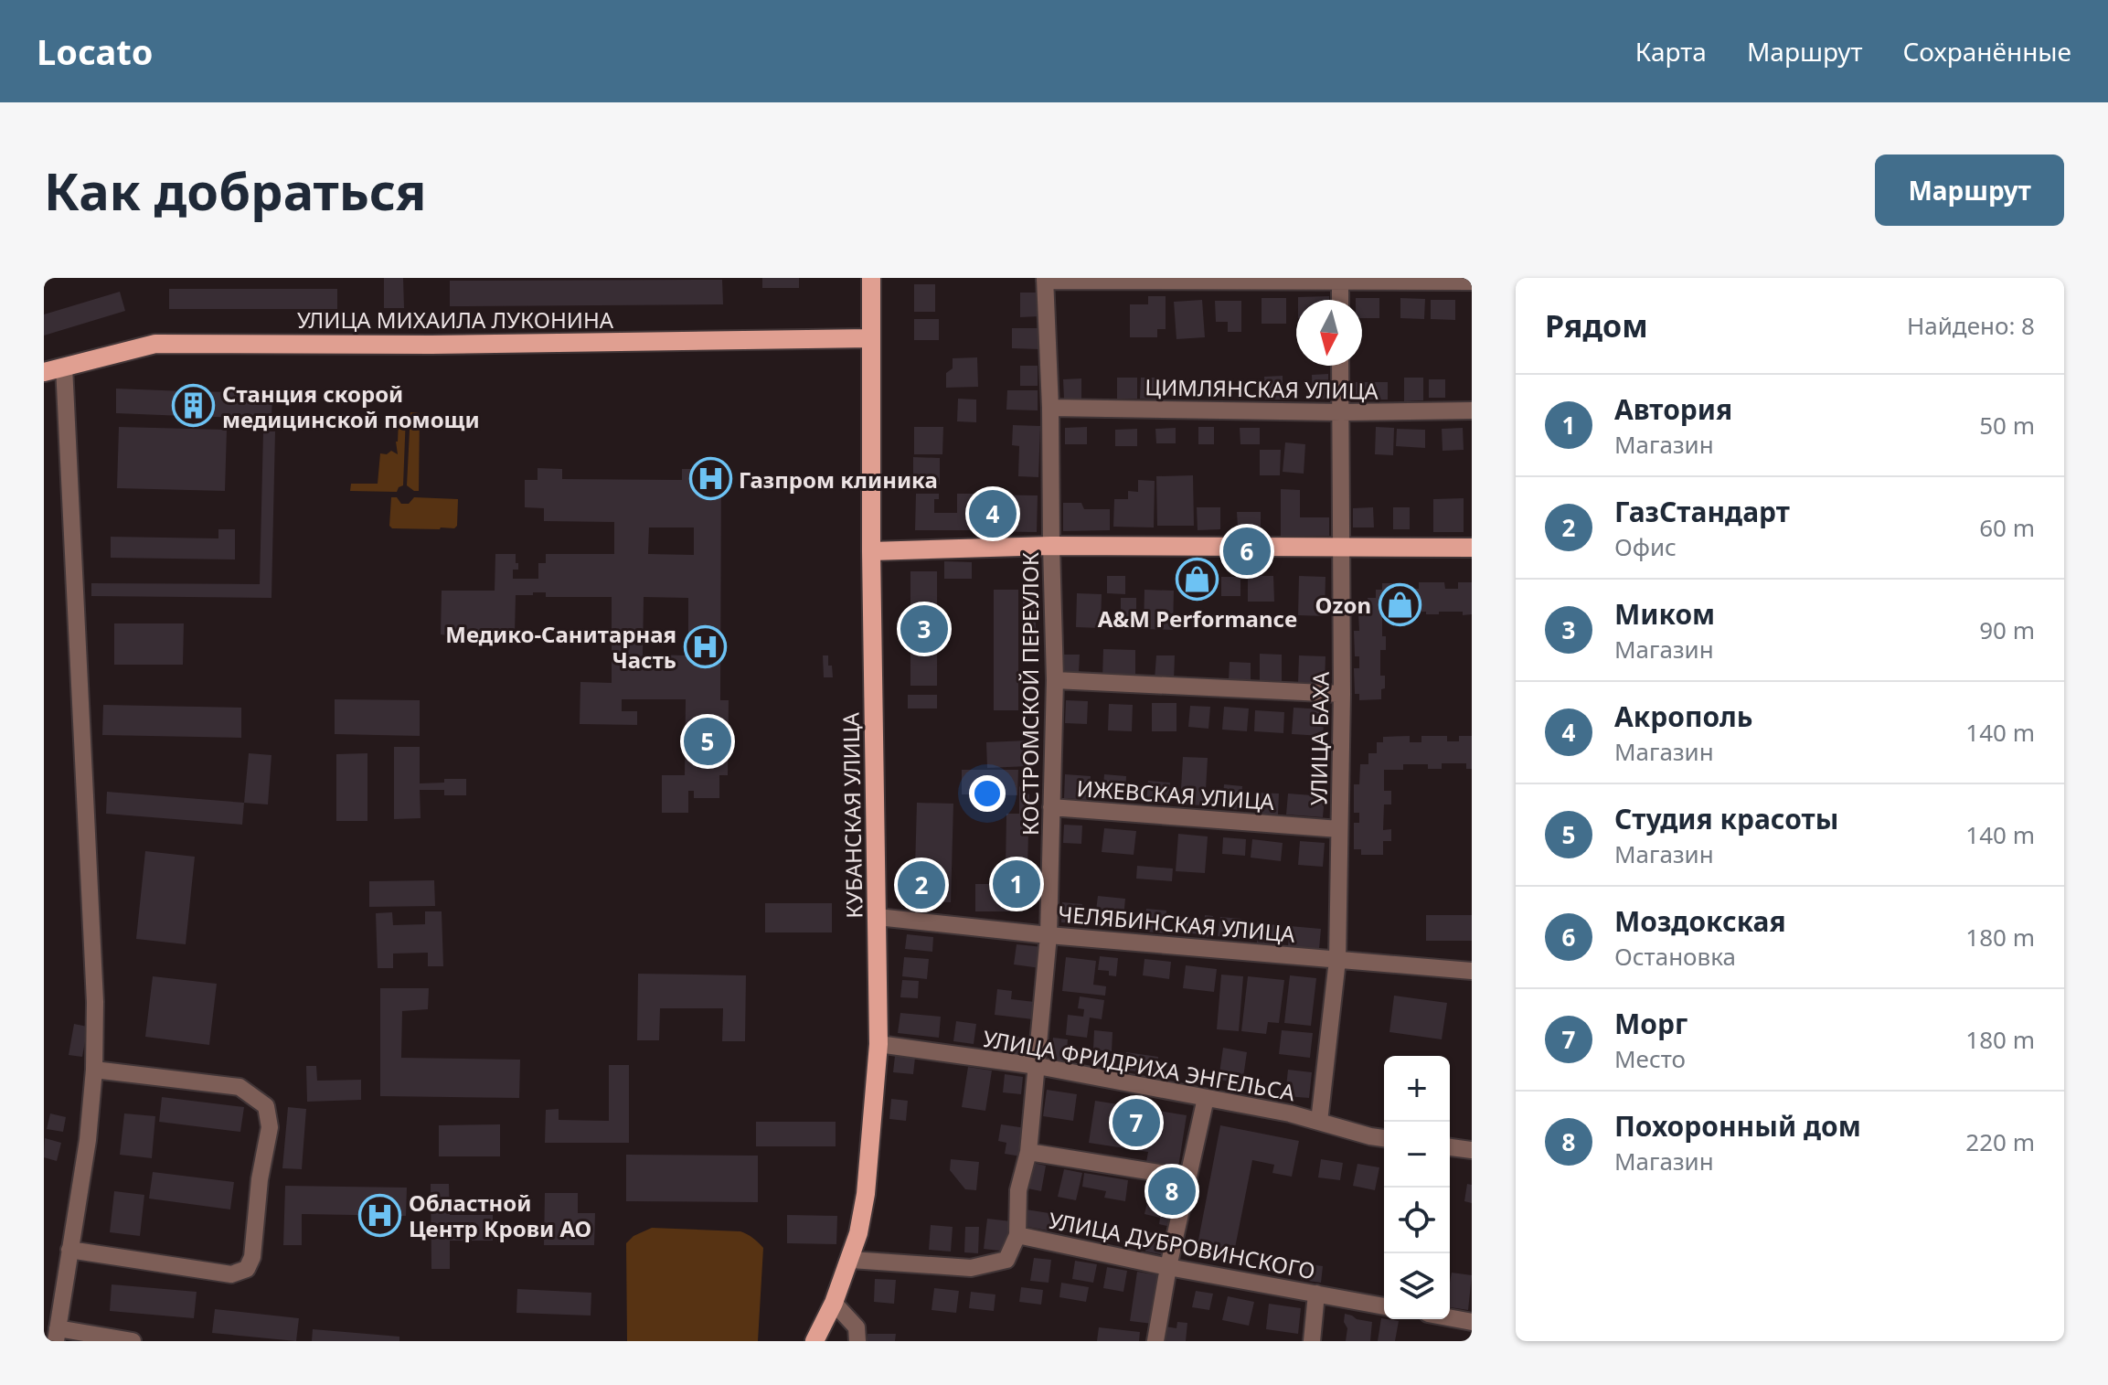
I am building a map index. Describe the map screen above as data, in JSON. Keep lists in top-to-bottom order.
{
  "streets": {
    "main road": ["УЛИЦА МИХАИЛА ЛУКОНИНА", "КУБАНСКАЯ УЛИЦА"],
    "street": [
      "ЦИМЛЯНСКАЯ УЛИЦА",
      "КОСТРОМСКОЙ ПЕРЕУЛОК",
      "УЛИЦА БАХА",
      "ИЖЕВСКАЯ УЛИЦА",
      "ЧЕЛЯБИНСКАЯ УЛИЦА",
      "УЛИЦА ФРИДРИХА ЭНГЕЛЬСА",
      "УЛИЦА ДУБРОВИНСКОГО"
    ]
  },
  "crossings": [
    ["УЛИЦА МИХАИЛА ЛУКОНИНА", "КУБАНСКАЯ УЛИЦА"],
    ["ЦИМЛЯНСКАЯ УЛИЦА", "КОСТРОМСКОЙ ПЕРЕУЛОК"],
    ["ЦИМЛЯНСКАЯ УЛИЦА", "УЛИЦА БАХА"],
    ["КОСТРОМСКОЙ ПЕРЕУЛОК", "ИЖЕВСКАЯ УЛИЦА"],
    ["КОСТРОМСКОЙ ПЕРЕУЛОК", "ЧЕЛЯБИНСКАЯ УЛИЦА"],
    ["КОСТРОМСКОЙ ПЕРЕУЛОК", "УЛИЦА ФРИДРИХА ЭНГЕЛЬСА"],
    ["КОСТРОМСКОЙ ПЕРЕУЛОК", "УЛИЦА ДУБРОВИНСКОГО"],
    ["УЛИЦА БАХА", "ИЖЕВСКАЯ УЛИЦА"],
    ["УЛИЦА БАХА", "ЧЕЛЯБИНСКАЯ УЛИЦА"],
    ["УЛИЦА БАХА", "УЛИЦА ФРИДРИХА ЭНГЕЛЬСА"],
    ["КУБАНСКАЯ УЛИЦА", "ЧЕЛЯБИНСКАЯ УЛИЦА"],
    ["КУБАНСКАЯ УЛИЦА", "УЛИЦА ФРИДРИХА ЭНГЕЛЬСА"],
    ["КУБАНСКАЯ УЛИЦА", "УЛИЦА ДУБРОВИНСКОГО"]
  ],
  "places": {
    "building": ["Станция скорой медицинской помощи"],
    "hospital": ["Газпром клиника", "Медико-Санитарная Часть", "Областной Центр Крови АО"],
    "shop": ["A&M Performance", "Ozon"]
  },
  "north": "bottom",
  "page": {
    "header": "Locato",
    "nav": ["Карта", "Маршрут", "Сохранённые"],
    "buttons": "Маршрут",
    "title": "Как добраться",
    "heading": ["Рядом", "Найдено: 8"],
    "list": [
      {
        "mark": "1",
        "name": "Автория",
        "note": "Магазин",
        "value": "50 m"
      },
      {
        "mark": "2",
        "name": "ГазСтандарт",
        "note": "Офис",
        "value": "60 m"
      },
      {
        "mark": "3",
        "name": "Миком",
        "note": "Магазин",
        "value": "90 m"
      },
      {
        "mark": "4",
        "name": "Акрополь",
        "note": "Магазин",
        "value": "140 m"
      },
      {
        "mark": "5",
        "name": "Студия красоты",
        "note": "Магазин",
        "value": "140 m"
      },
      {
        "mark": "6",
        "name": "Моздокская",
        "note": "Остановка",
        "value": "180 m"
      },
      {
        "mark": "7",
        "name": "Морг",
        "note": "Место",
        "value": "180 m"
      },
      {
        "mark": "8",
        "name": "Похоронный дом",
        "note": "Магазин",
        "value": "220 m"
      }
    ],
    "pins": [
      "4",
      "6",
      "3",
      "5",
      "1",
      "2",
      "7",
      "8"
    ],
    "map_buttons": ["+", "−"]
  }
}
